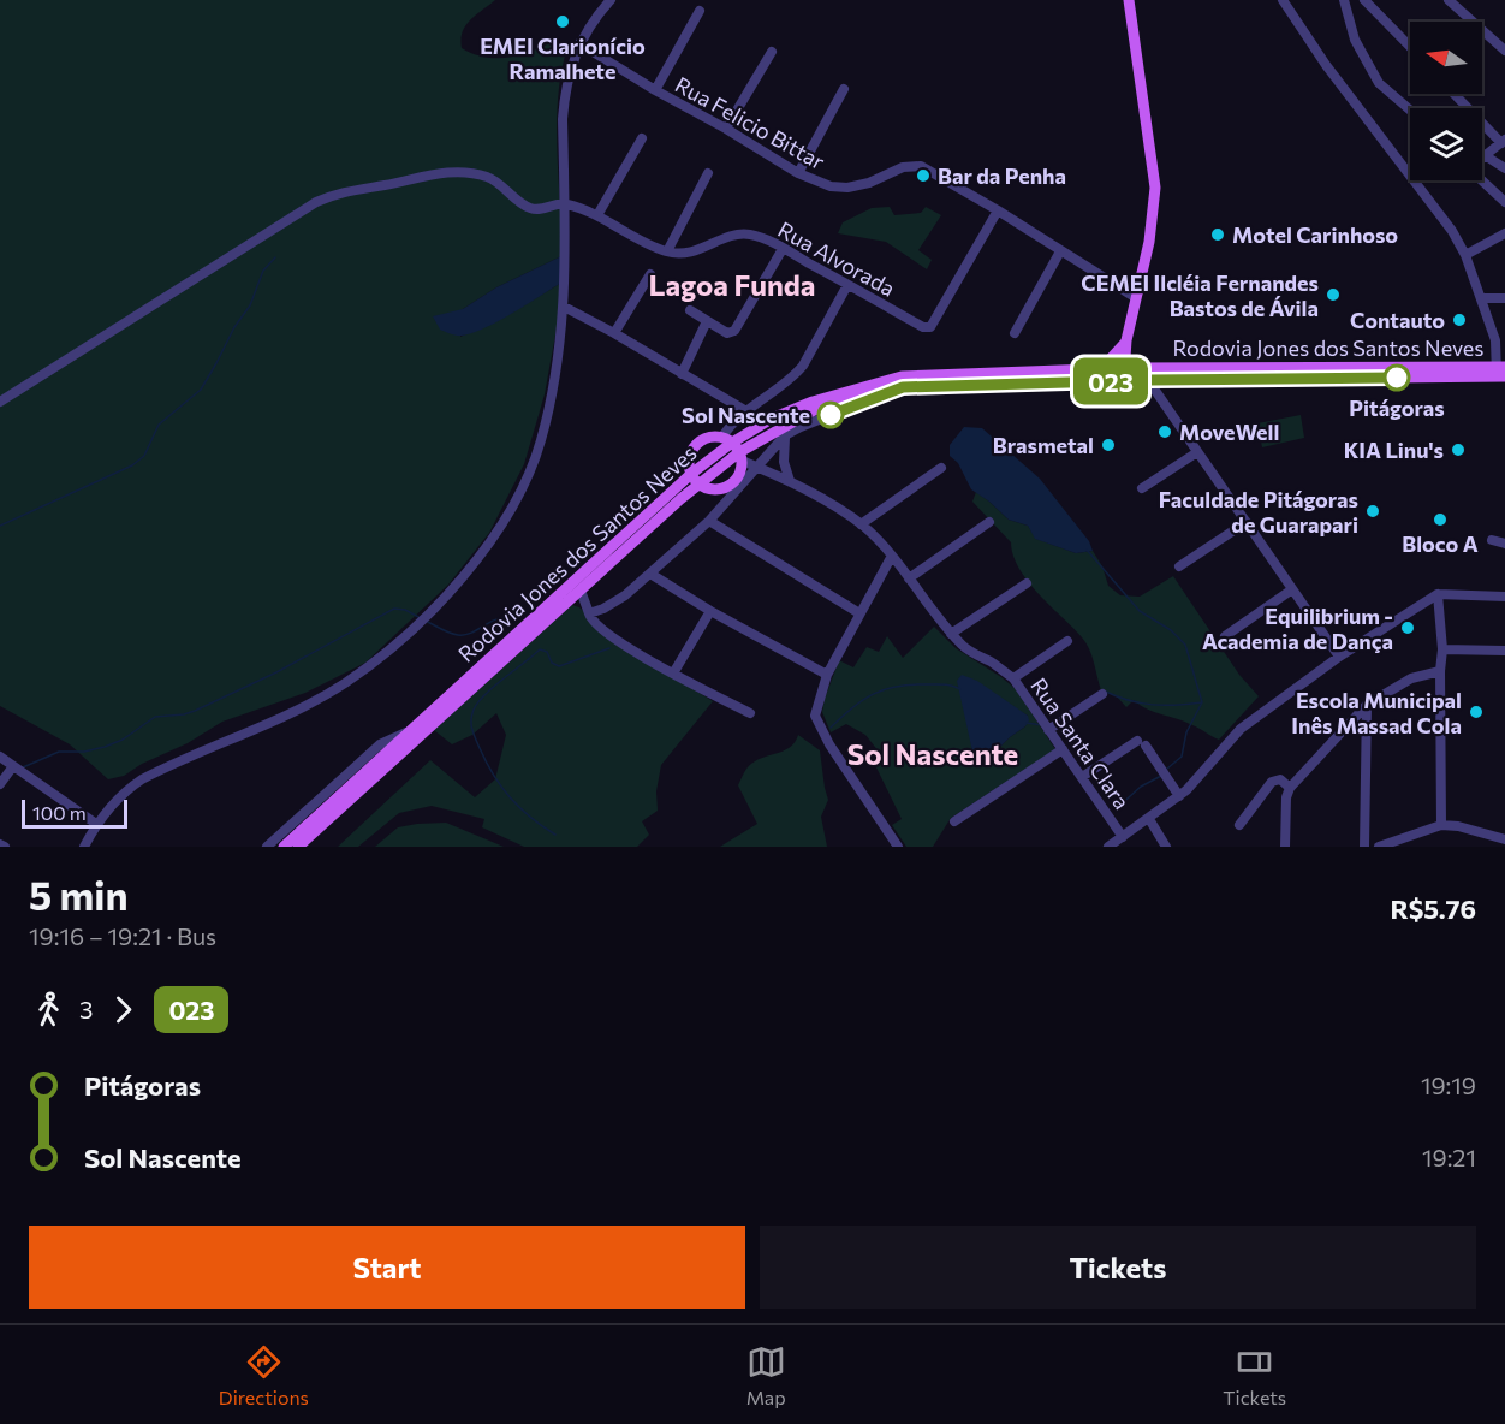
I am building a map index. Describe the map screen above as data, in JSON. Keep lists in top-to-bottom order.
{
  "streets": {
    "main road": ["Rodovia Jones dos Santos Neves"],
    "street": ["Rua Felicio Bittar", "Rua Alvorada", "Rua Santa Clara"]
  },
  "crossings": [
    ["Rua Felicio Bittar", "Rua Alvorada"],
    ["Rodovia Jones dos Santos Neves", "Rua Santa Clara"]
  ],
  "districts": ["Lagoa Funda", "Sol Nascente"],
  "places": [
    "EMEI Clarionício Ramalhete",
    "Bar da Penha",
    "Motel Carinhoso",
    "CEMEI Ilcléia Fernandes Bastos de Ávila",
    "Contauto",
    "Pitágoras",
    "Sol Nascente",
    "MoveWell",
    "Brasmetal",
    "KIA Linu's",
    "Faculdade Pitágoras de Guarapari",
    "Bloco A",
    "Equilibrium - Academia de Dança",
    "Escola Municipal Inês Massad Cola"
  ],
  "lines": ["bus line 023"],
  "scale_bar": "100 m",
  "north": "left",
  "page": {
    "on_map": "023",
    "scale": "100 m",
    "heading": ["5 min", "19:16 – 19:21 · Bus", "R$5.76"],
    "legs": ["3", "023"],
    "list": [
      {
        "name": "Pitágoras",
        "value": "19:19"
      },
      {
        "name": "Sol Nascente",
        "value": "19:21"
      }
    ],
    "buttons": ["Start", "Tickets"],
    "tabs": ["Directions", "Map", "Tickets"]
  }
}
